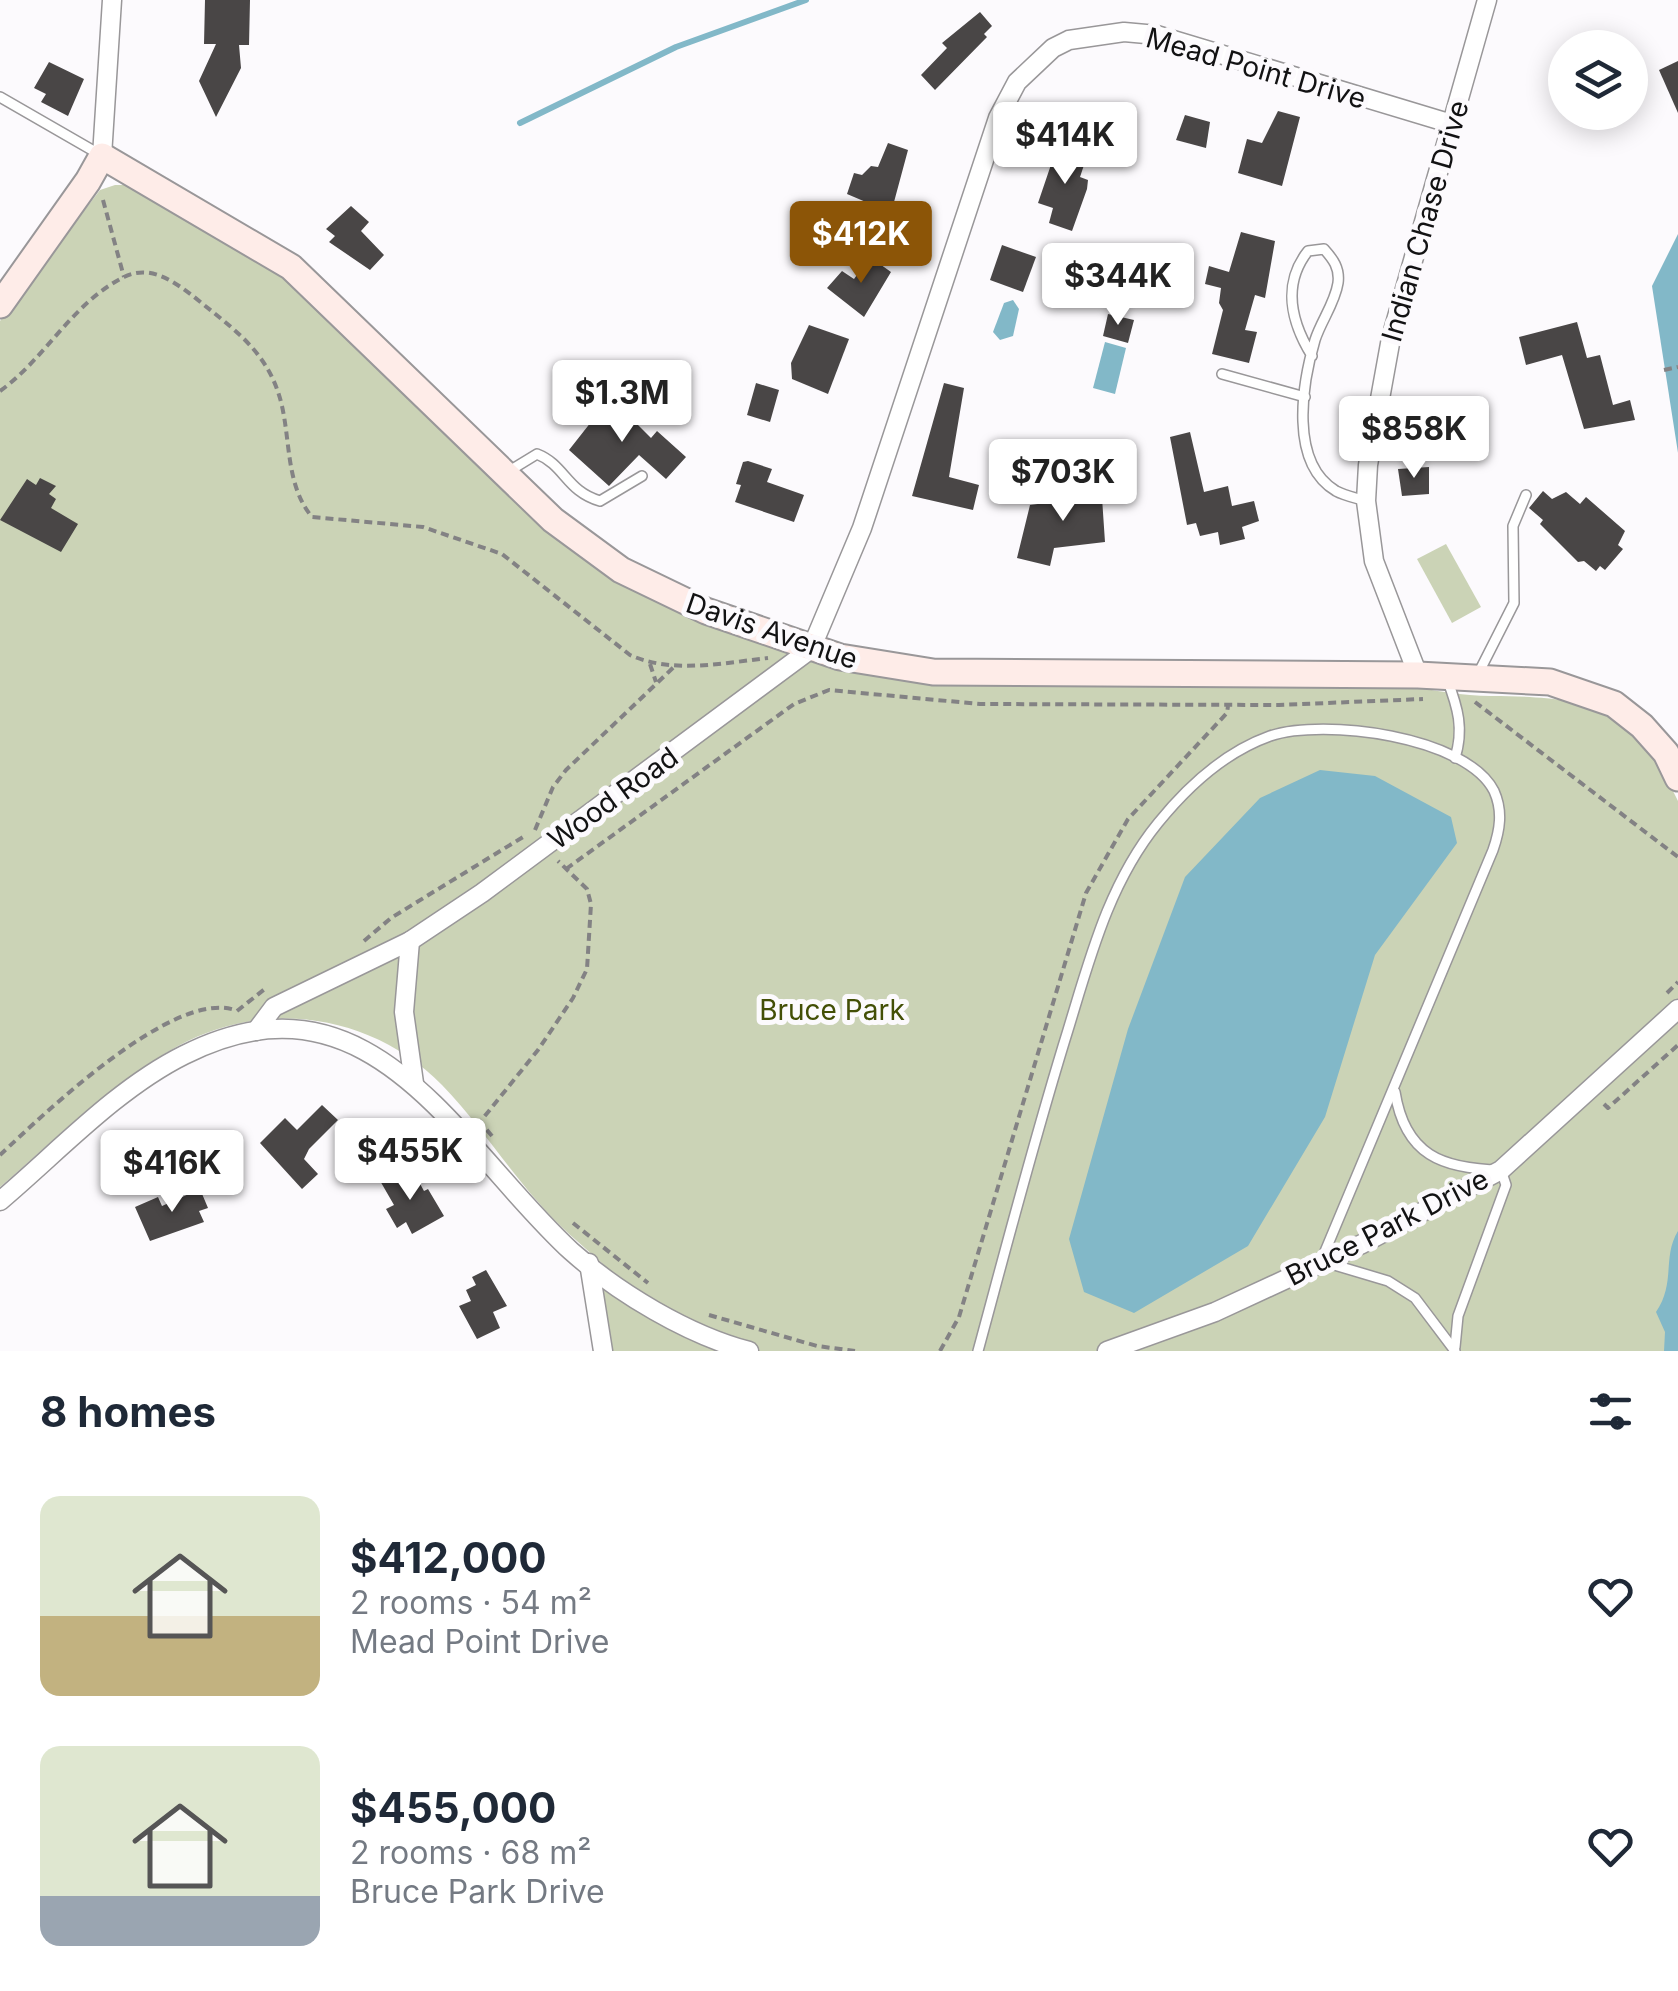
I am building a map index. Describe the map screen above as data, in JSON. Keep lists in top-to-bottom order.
{
  "streets": {
    "main road": ["Davis Avenue"],
    "street": [
      "Mead Point Drive",
      "Indian Chase Drive",
      "Wood Road",
      "Bruce Park Drive"
    ]
  },
  "crossings": [
    ["Mead Point Drive", "Indian Chase Drive"],
    ["Mead Point Drive", "Davis Avenue"],
    ["Mead Point Drive", "Wood Road"],
    ["Indian Chase Drive", "Davis Avenue"],
    ["Davis Avenue", "Wood Road"]
  ],
  "parks": ["Bruce Park"],
  "page": {
    "price": [
      "$414K",
      "$412K",
      "$344K",
      "$1.3M",
      "$858K",
      "$703K",
      "$455K",
      "$416K"
    ],
    "heading": "8 homes",
    "list": [
      {
        "name": "$412,000",
        "note": "2 rooms · 54 m² · Mead Point Drive"
      },
      {
        "name": "$455,000",
        "note": "2 rooms · 68 m² · Bruce Park Drive"
      }
    ]
  }
}
